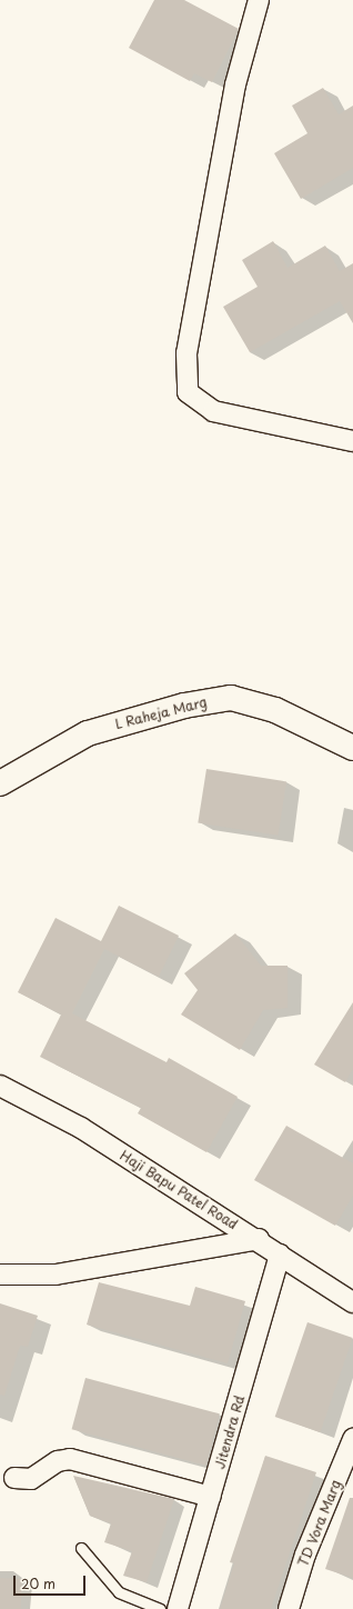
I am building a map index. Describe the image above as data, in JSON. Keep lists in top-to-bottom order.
{
  "streets": {
    "street": [
      "L Raheja Marg",
      "Haji Bapu Patel Road",
      "Jitendra Rd",
      "TD Vora Marg"
    ]
  },
  "crossings": [
    ["Haji Bapu Patel Road", "Jitendra Rd"]
  ],
  "scale_bar": "20 m"
}
